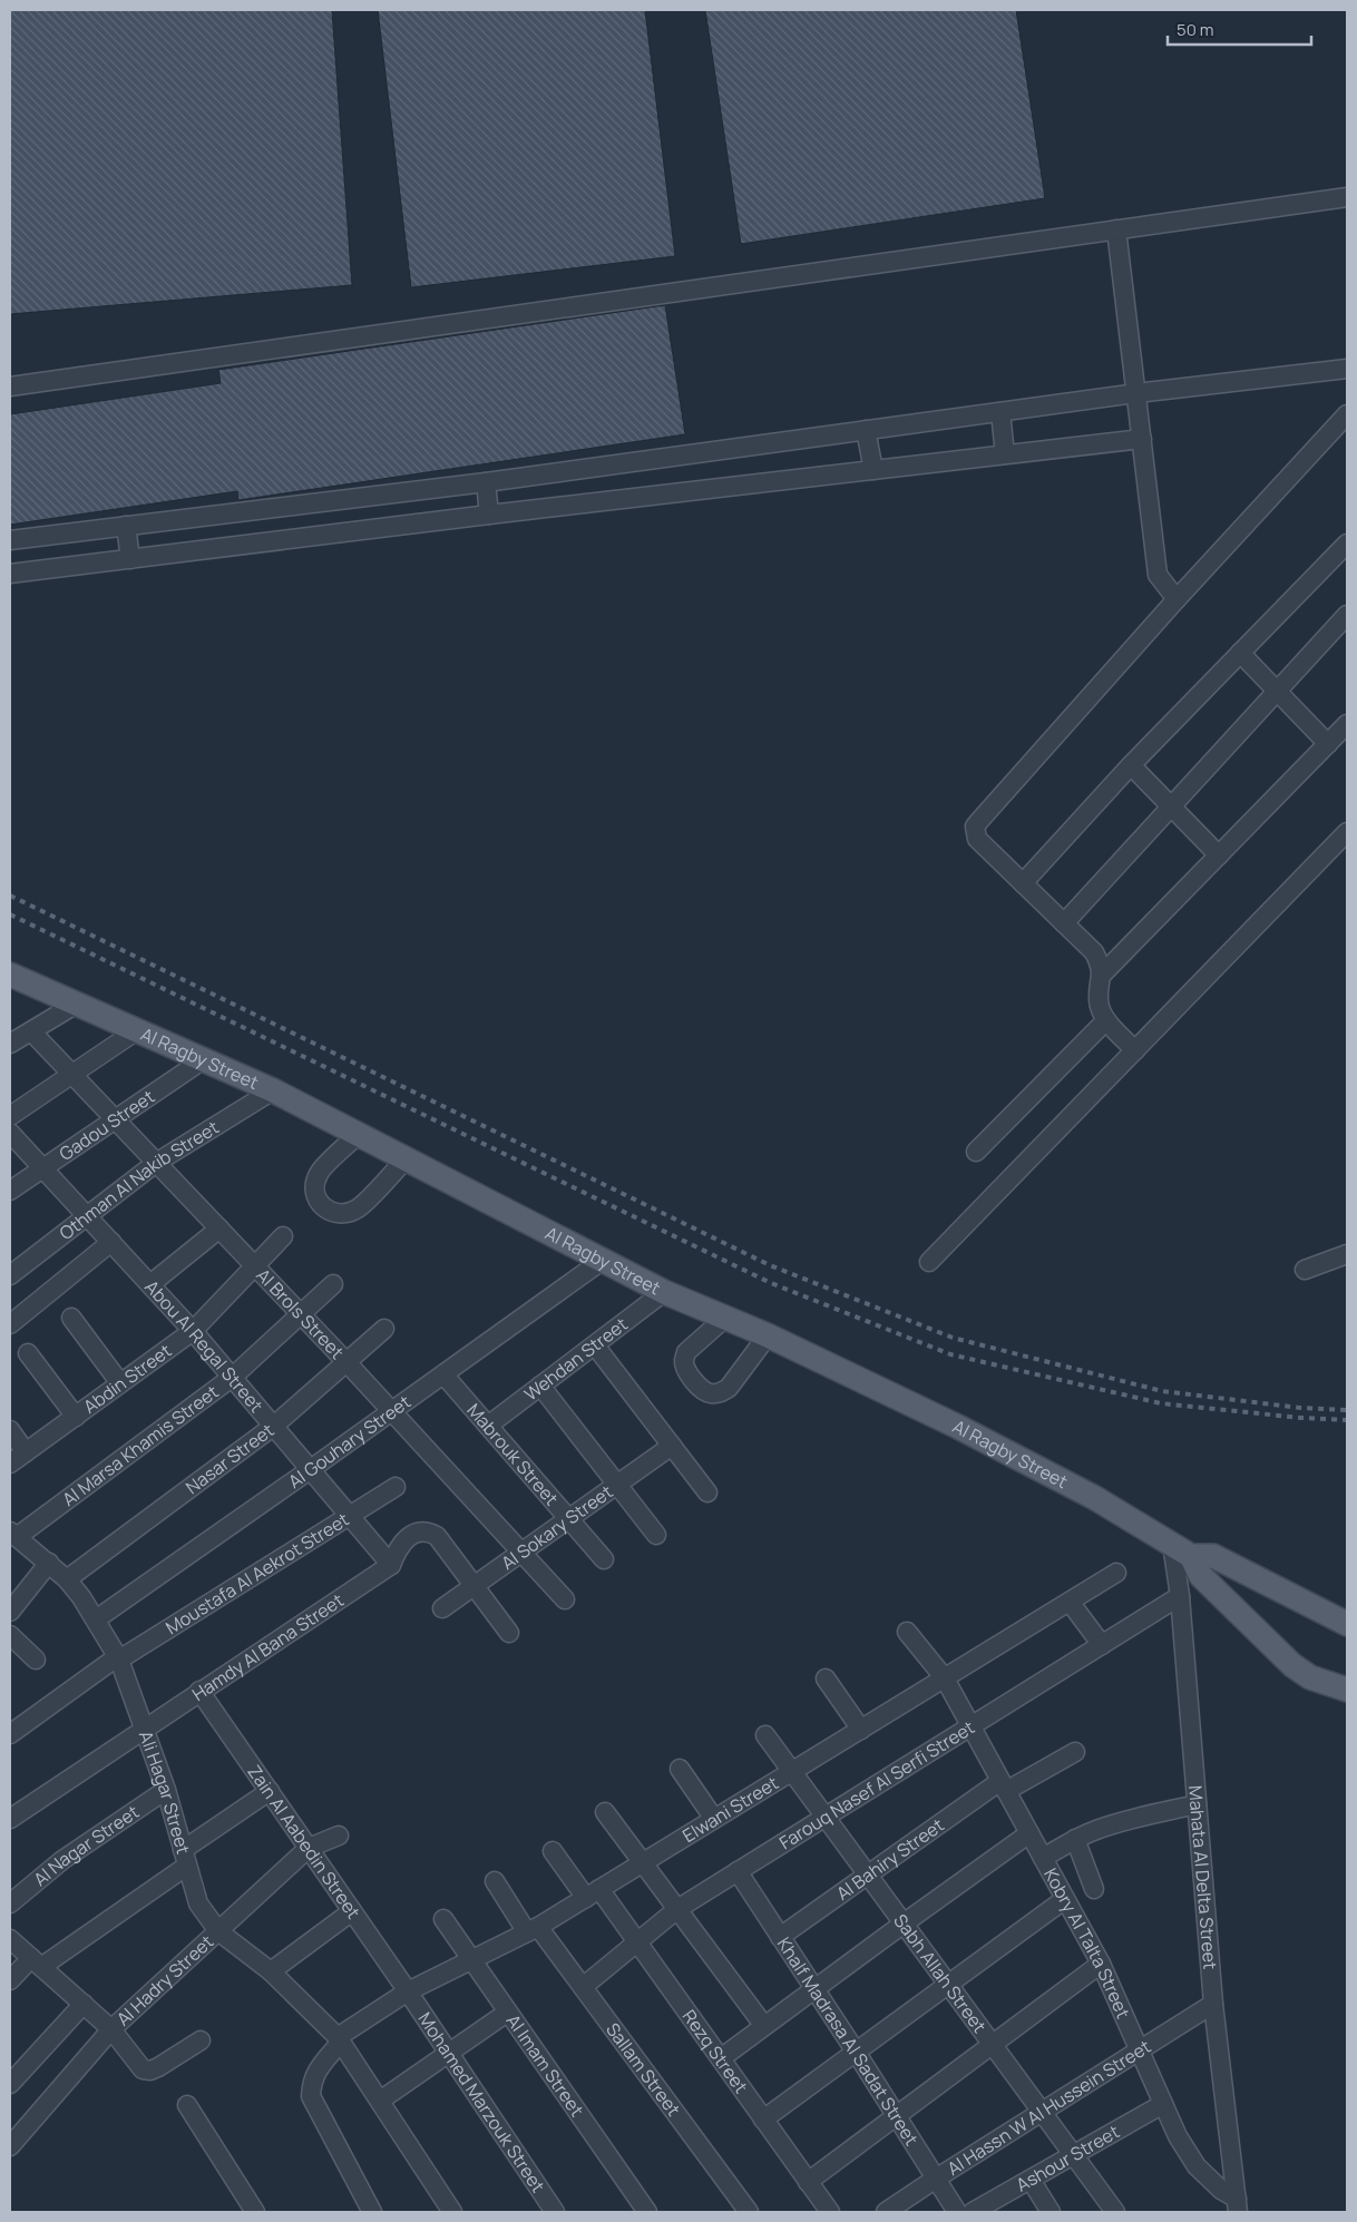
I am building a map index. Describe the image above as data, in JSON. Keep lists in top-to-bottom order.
{
  "streets": {
    "main road": ["Al Ragby Street"],
    "street": [
      "Gadou Street",
      "Othman Al Nakib Street",
      "Al Brols Street",
      "Abou Al Regal Street",
      "Wehdan Street",
      "Abdin Street",
      "Al Gouhary Street",
      "Al Marsa Khamis Street",
      "Mabrouk Street",
      "Nasar Street",
      "Al Sokary Street",
      "Moustafa Al Aekrot Street",
      "Hamdy Al Bana Street",
      "Farouq Nasef Al Serfi Street",
      "Ali Hagar Street",
      "Elwani Street",
      "Zain Al Aabedin Street",
      "Al Nagar Street",
      "Al Bahiry Street",
      "Mahata Al Delta Street",
      "Kobry Al Talta Street",
      "Sabh Allah Street",
      "Al Hadry Street",
      "Khalf Madrasa Al Sadat Street",
      "Rezq Street",
      "Al Imam Street",
      "Sallam Street",
      "Mohamed Marzouk Street",
      "Al Hassn W Al Hussein Street",
      "Ashour Street"
    ]
  },
  "crossings": [
    ["Al Ragby Street", "Gadou Street"],
    ["Al Ragby Street", "Othman Al Nakib Street"],
    ["Al Ragby Street", "Wehdan Street"],
    ["Al Ragby Street", "Al Gouhary Street"],
    ["Al Ragby Street", "Mahata Al Delta Street"],
    ["Gadou Street", "Al Brols Street"],
    ["Gadou Street", "Abou Al Regal Street"],
    ["Othman Al Nakib Street", "Al Brols Street"],
    ["Othman Al Nakib Street", "Abou Al Regal Street"],
    ["Al Brols Street", "Abdin Street"],
    ["Al Brols Street", "Al Gouhary Street"],
    ["Al Brols Street", "Al Marsa Khamis Street"],
    ["Al Brols Street", "Nasar Street"],
    ["Al Brols Street", "Al Sokary Street"],
    ["Abou Al Regal Street", "Abdin Street"],
    ["Abou Al Regal Street", "Al Gouhary Street"],
    ["Abou Al Regal Street", "Al Marsa Khamis Street"],
    ["Abou Al Regal Street", "Nasar Street"],
    ["Abou Al Regal Street", "Moustafa Al Aekrot Street"],
    ["Abou Al Regal Street", "Hamdy Al Bana Street"],
    ["Wehdan Street", "Mabrouk Street"],
    ["Al Gouhary Street", "Mabrouk Street"],
    ["Al Gouhary Street", "Ali Hagar Street"],
    ["Al Marsa Khamis Street", "Ali Hagar Street"],
    ["Mabrouk Street", "Al Sokary Street"],
    ["Nasar Street", "Ali Hagar Street"],
    ["Moustafa Al Aekrot Street", "Ali Hagar Street"],
    ["Hamdy Al Bana Street", "Ali Hagar Street"],
    ["Hamdy Al Bana Street", "Zain Al Aabedin Street"],
    ["Farouq Nasef Al Serfi Street", "Mahata Al Delta Street"],
    ["Farouq Nasef Al Serfi Street", "Kobry Al Talta Street"],
    ["Farouq Nasef Al Serfi Street", "Sabh Allah Street"],
    ["Farouq Nasef Al Serfi Street", "Khalf Madrasa Al Sadat Street"],
    ["Farouq Nasef Al Serfi Street", "Rezq Street"],
    ["Farouq Nasef Al Serfi Street", "Sallam Street"],
    ["Ali Hagar Street", "Elwani Street"],
    ["Ali Hagar Street", "Al Nagar Street"],
    ["Ali Hagar Street", "Al Hadry Street"],
    ["Elwani Street", "Zain Al Aabedin Street"],
    ["Elwani Street", "Kobry Al Talta Street"],
    ["Elwani Street", "Sabh Allah Street"],
    ["Elwani Street", "Rezq Street"],
    ["Elwani Street", "Al Imam Street"],
    ["Elwani Street", "Sallam Street"],
    ["Elwani Street", "Mohamed Marzouk Street"],
    ["Zain Al Aabedin Street", "Al Hadry Street"],
    ["Zain Al Aabedin Street", "Mohamed Marzouk Street"],
    ["Al Bahiry Street", "Kobry Al Talta Street"],
    ["Al Bahiry Street", "Sabh Allah Street"],
    ["Al Bahiry Street", "Khalf Madrasa Al Sadat Street"],
    ["Mahata Al Delta Street", "Kobry Al Talta Street"],
    ["Mahata Al Delta Street", "Al Hassn W Al Hussein Street"],
    ["Kobry Al Talta Street", "Al Hassn W Al Hussein Street"],
    ["Kobry Al Talta Street", "Ashour Street"],
    ["Sabh Allah Street", "Al Hassn W Al Hussein Street"],
    ["Sabh Allah Street", "Ashour Street"],
    ["Khalf Madrasa Al Sadat Street", "Al Hassn W Al Hussein Street"]
  ],
  "scale_bar": "50 m"
}
